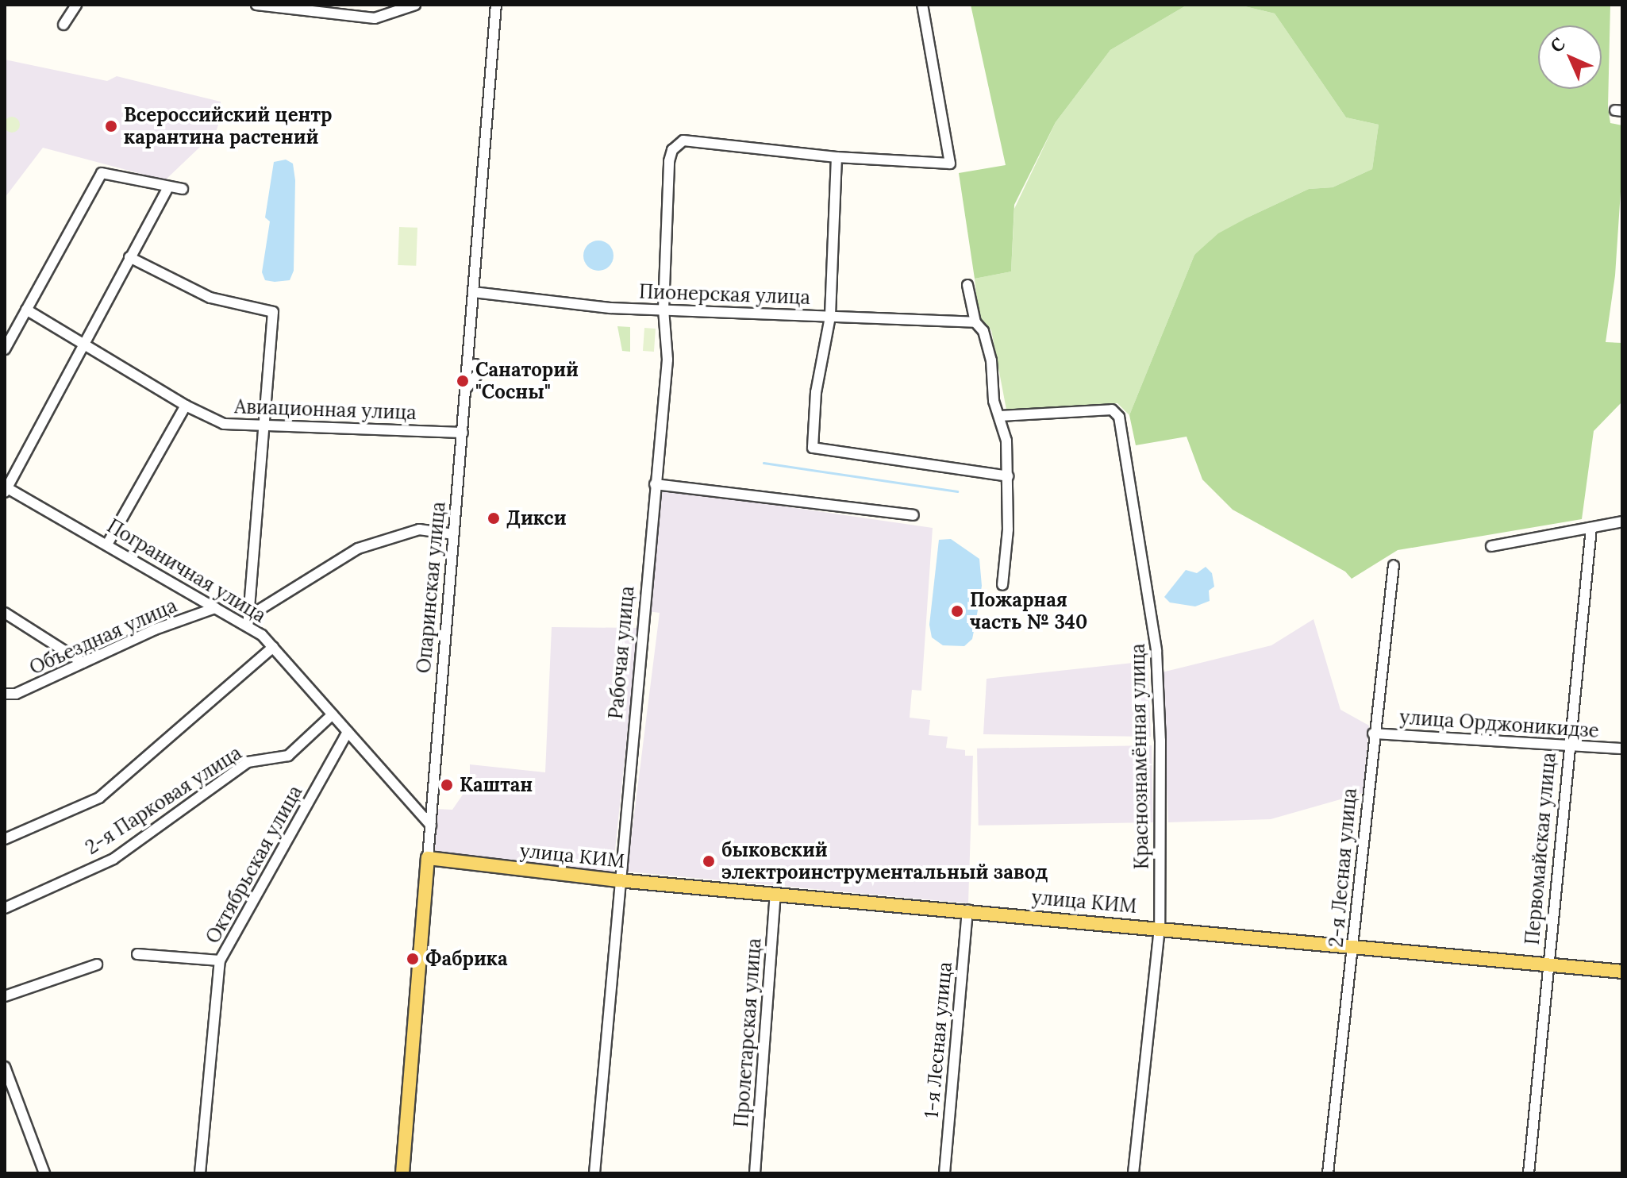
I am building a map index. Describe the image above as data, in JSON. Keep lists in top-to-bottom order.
{
  "streets": {
    "main road": ["Опаринская улица", "улица КИМ"],
    "street": [
      "Пионерская улица",
      "Авиационная улица",
      "Пограничная улица",
      "Объездная улица",
      "Рабочая улица",
      "улица Орджоникидзе",
      "Краснознамённая улица",
      "2-я Парковая улица",
      "Первомайская улица",
      "Октябрьская улица",
      "2-я Лесная улица",
      "Пролетарская улица",
      "1-я Лесная улица"
    ]
  },
  "crossings": [
    ["Пионерская улица", "Опаринская улица"],
    ["Пионерская улица", "Рабочая улица"],
    ["Авиационная улица", "Опаринская улица"],
    ["Пограничная улица", "Опаринская улица"],
    ["Пограничная улица", "Объездная улица"],
    ["Пограничная улица", "2-я Парковая улица"],
    ["Пограничная улица", "Октябрьская улица"],
    ["Опаринская улица", "улица КИМ"],
    ["Рабочая улица", "улица КИМ"],
    ["улица Орджоникидзе", "Первомайская улица"],
    ["улица Орджоникидзе", "2-я Лесная улица"],
    ["Краснознамённая улица", "улица КИМ"],
    ["Первомайская улица", "улица КИМ"],
    ["улица КИМ", "2-я Лесная улица"],
    ["улица КИМ", "Пролетарская улица"],
    ["улица КИМ", "1-я Лесная улица"]
  ],
  "places": [
    "Всероссийский центр карантина растений",
    "Санаторий \"Сосны\"",
    "Дикси",
    "Пожарная часть № 340",
    "Каштан",
    "быковский электроинструментальный завод",
    "Фабрика"
  ],
  "north": "top left"
}
